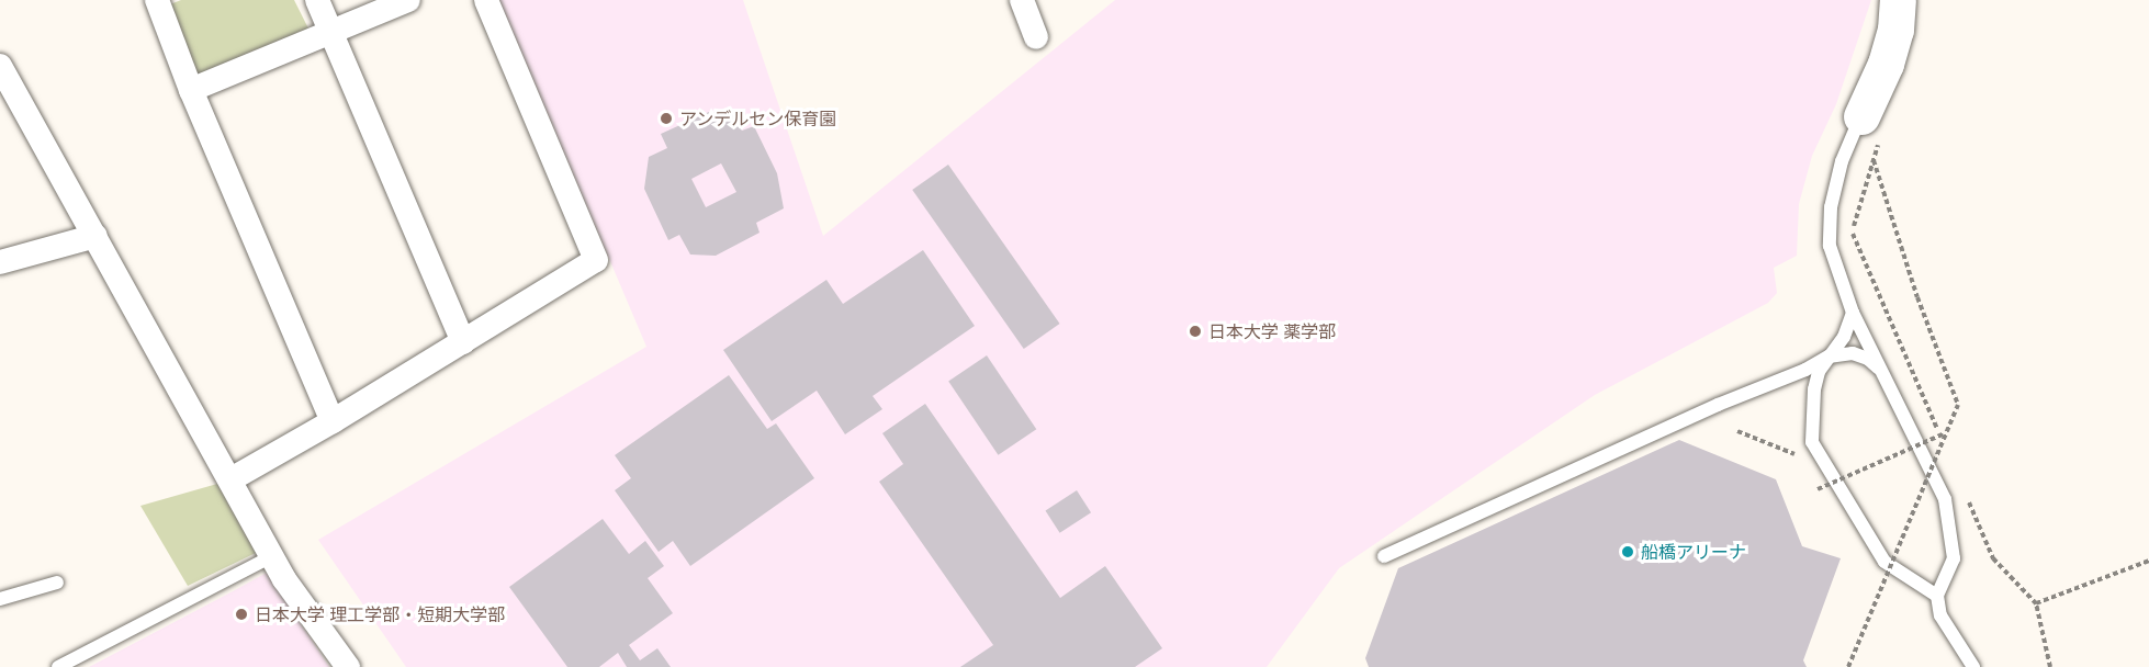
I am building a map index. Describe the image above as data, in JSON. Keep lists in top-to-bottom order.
{
  "places": [
    "アンデルセン保育園",
    "日本大学 薬学部",
    "船橋アリーナ",
    "日本大学 理工学部・短期大学部"
  ]
}
